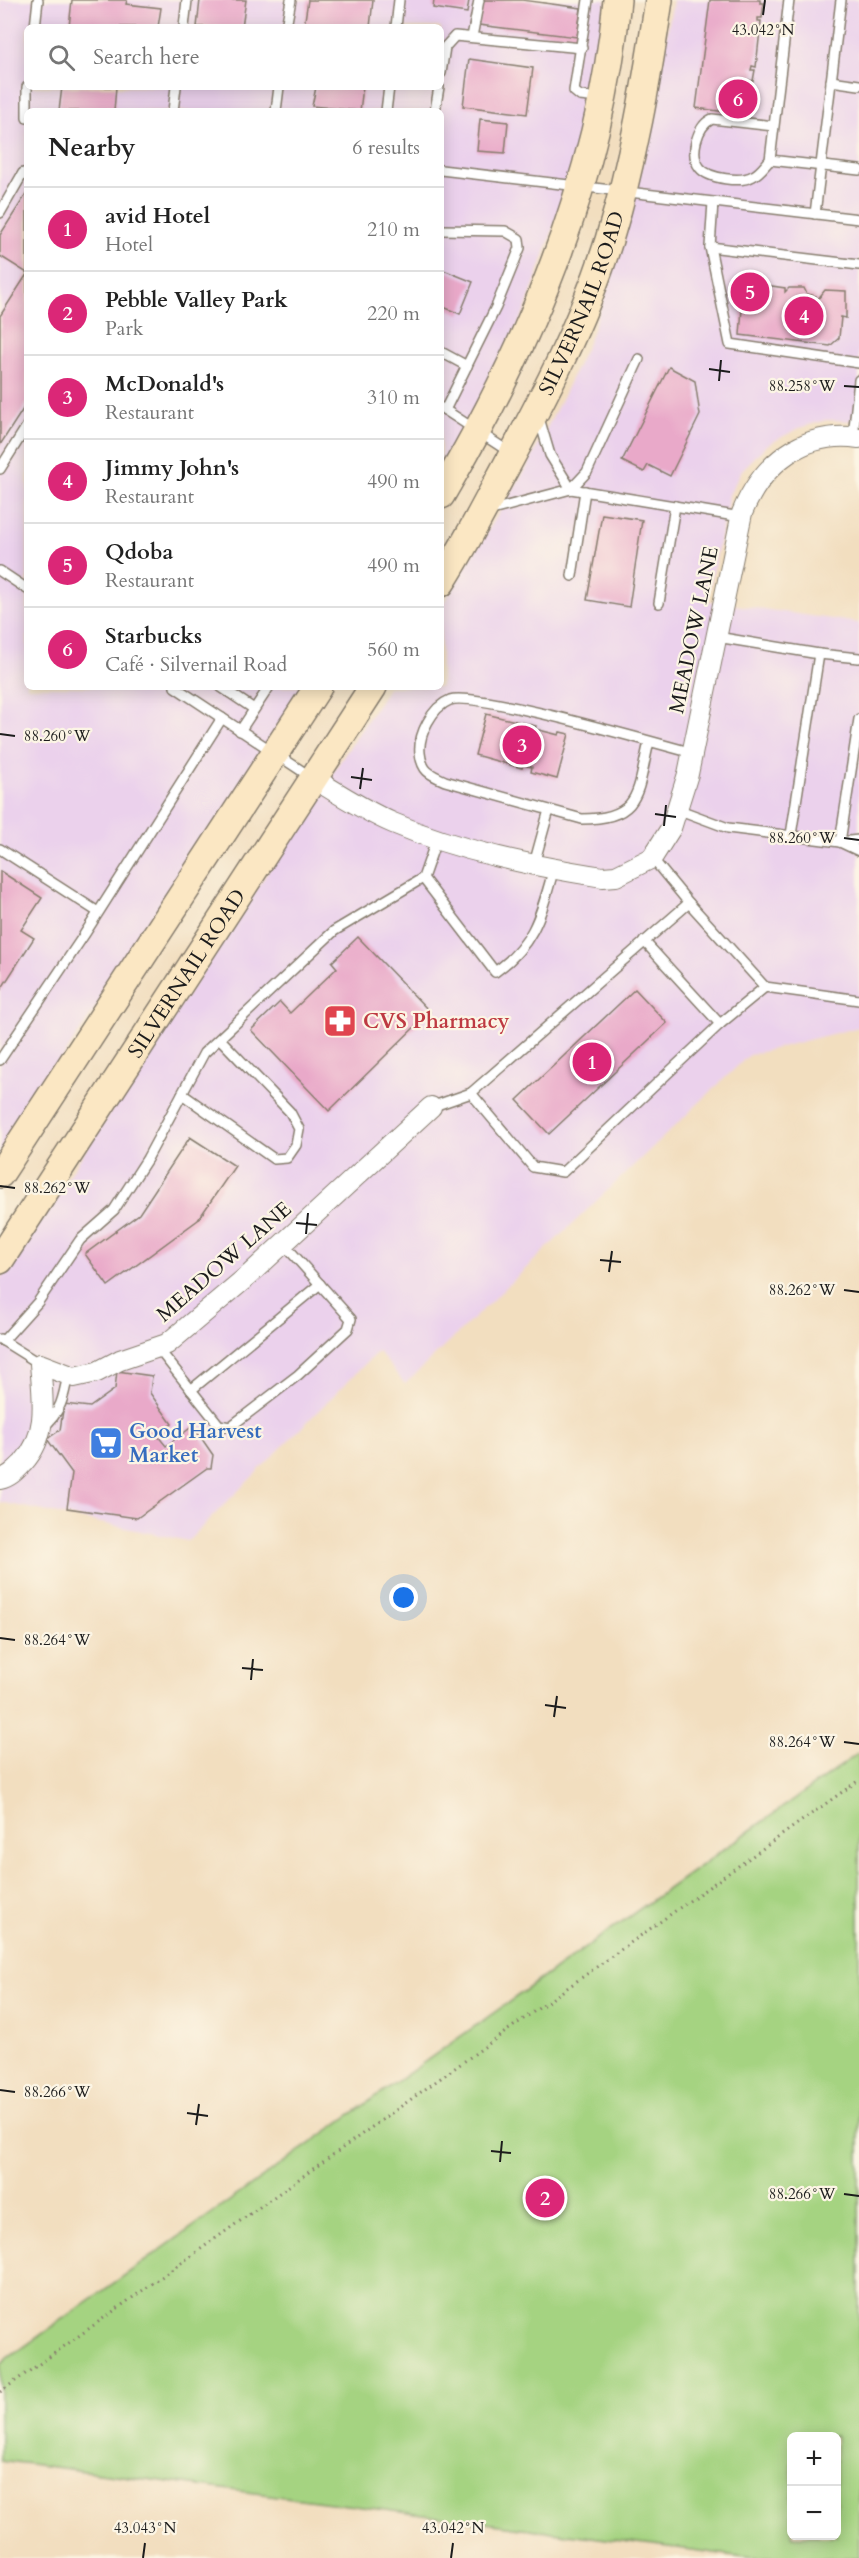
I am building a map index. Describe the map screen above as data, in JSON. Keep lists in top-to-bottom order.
{
  "streets": {
    "street": ["SILVERNAIL ROAD", "MEADOW LANE"]
  },
  "places": {
    "pharmacy": ["CVS Pharmacy"],
    "supermarket": ["Good Harvest Market"]
  },
  "page": {
    "search": "Search here",
    "pins": [
      "6",
      "5",
      "4",
      "3",
      "1",
      "2"
    ],
    "heading": ["Nearby", "6 results"],
    "list": [
      {
        "mark": "1",
        "name": "avid Hotel",
        "note": "Hotel",
        "value": "210 m"
      },
      {
        "mark": "2",
        "name": "Pebble Valley Park",
        "note": "Park",
        "value": "220 m"
      },
      {
        "mark": "3",
        "name": "McDonald's",
        "note": "Restaurant",
        "value": "310 m"
      },
      {
        "mark": "4",
        "name": "Jimmy John's",
        "note": "Restaurant",
        "value": "490 m"
      },
      {
        "mark": "5",
        "name": "Qdoba",
        "note": "Restaurant",
        "value": "490 m"
      },
      {
        "mark": "6",
        "name": "Starbucks",
        "note": "Café · Silvernail Road",
        "value": "560 m"
      }
    ],
    "map_buttons": ["+", "−"]
  },
  "coordinates": [
    "43.042°N",
    "88.258°W",
    "88.260°W",
    "88.262°W",
    "88.264°W",
    "88.266°W",
    "43.043°N"
  ]
}
